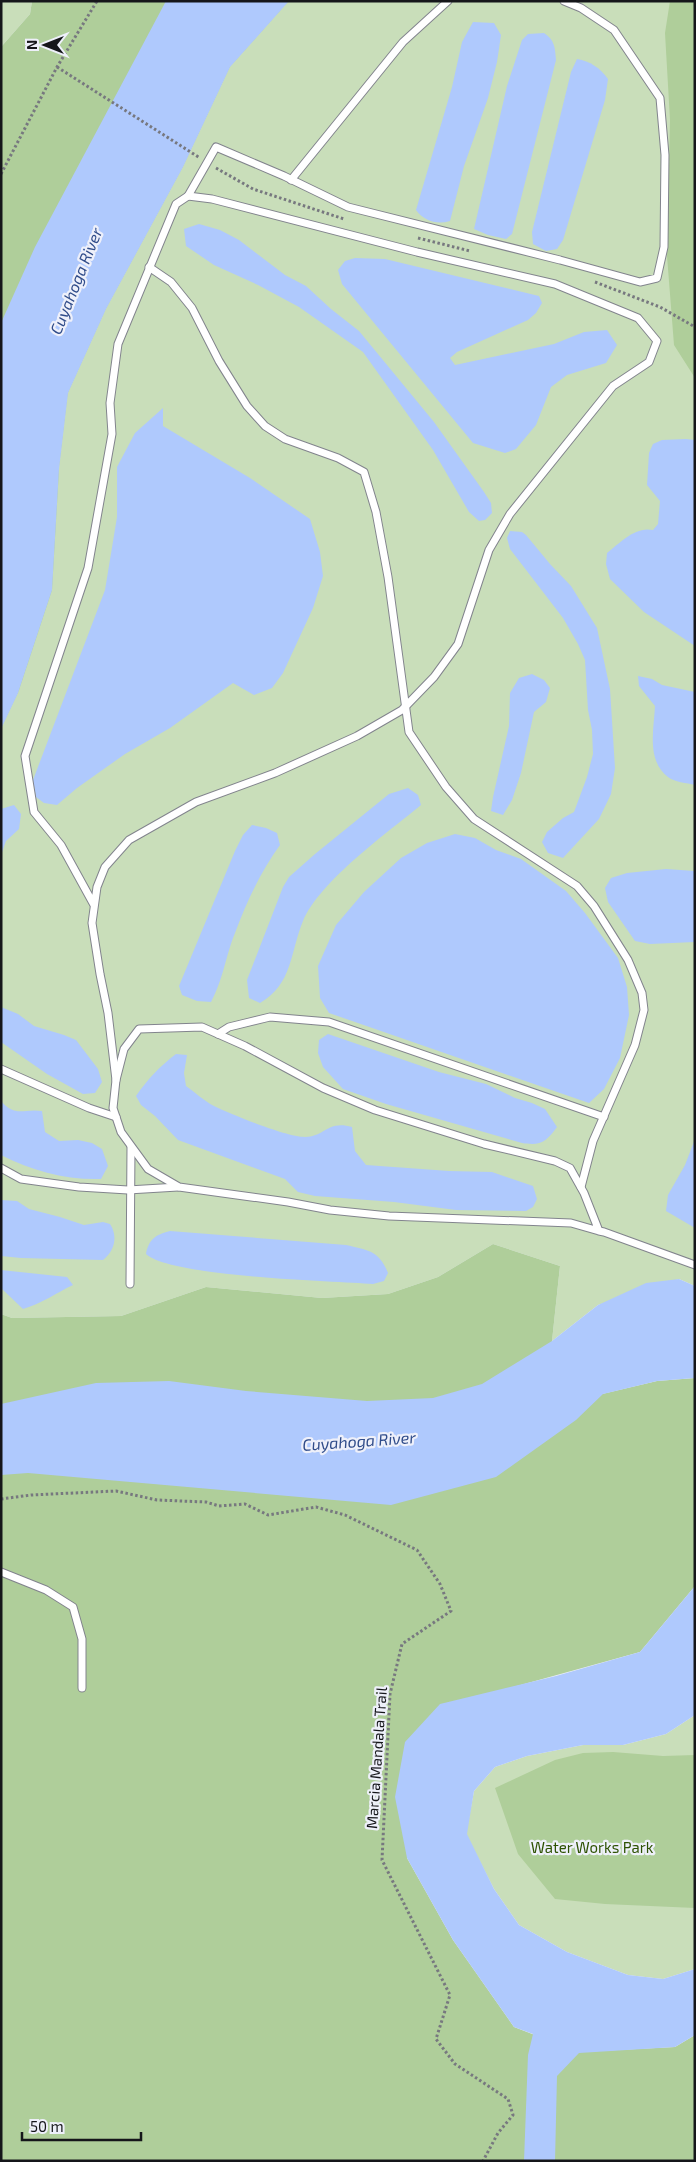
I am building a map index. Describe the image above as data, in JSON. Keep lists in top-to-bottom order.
{
  "streets": {
    "path": ["Marcia Mandala Trail"]
  },
  "water": ["Cuyahoga River"],
  "parks": ["Water Works Park"],
  "scale_bar": "50 m",
  "north": "left"
}
